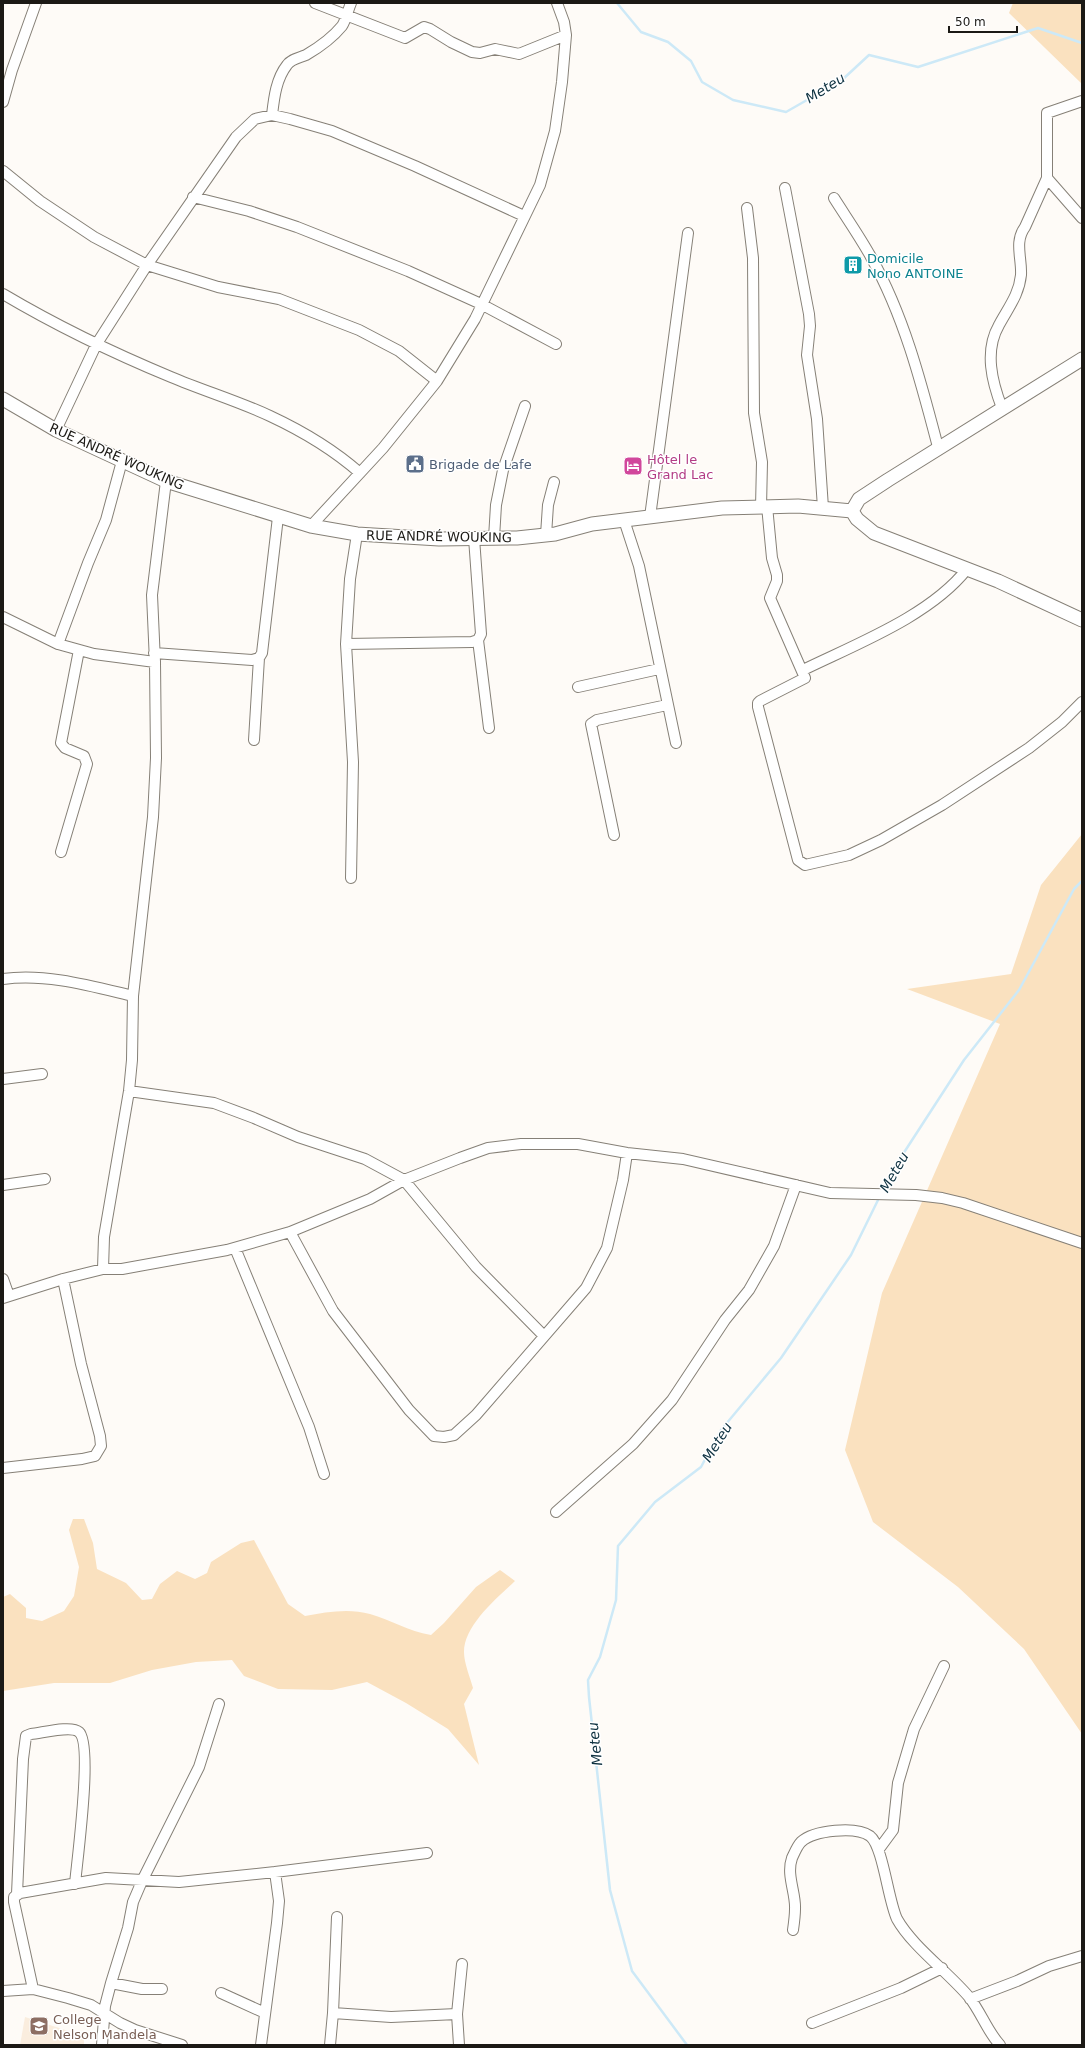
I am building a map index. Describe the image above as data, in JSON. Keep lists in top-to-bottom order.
{
  "streets": {
    "street": ["RUE ANDRÉ WOUKING"]
  },
  "water": ["Meteu"],
  "places": {
    "building": ["Domicile Nono ANTOINE"],
    "public building": ["Brigade de Lafe"],
    "hotel": ["Hôtel le Grand Lac"],
    "school or university": ["College Nelson Mandela"]
  },
  "scale_bar": "50 m"
}
